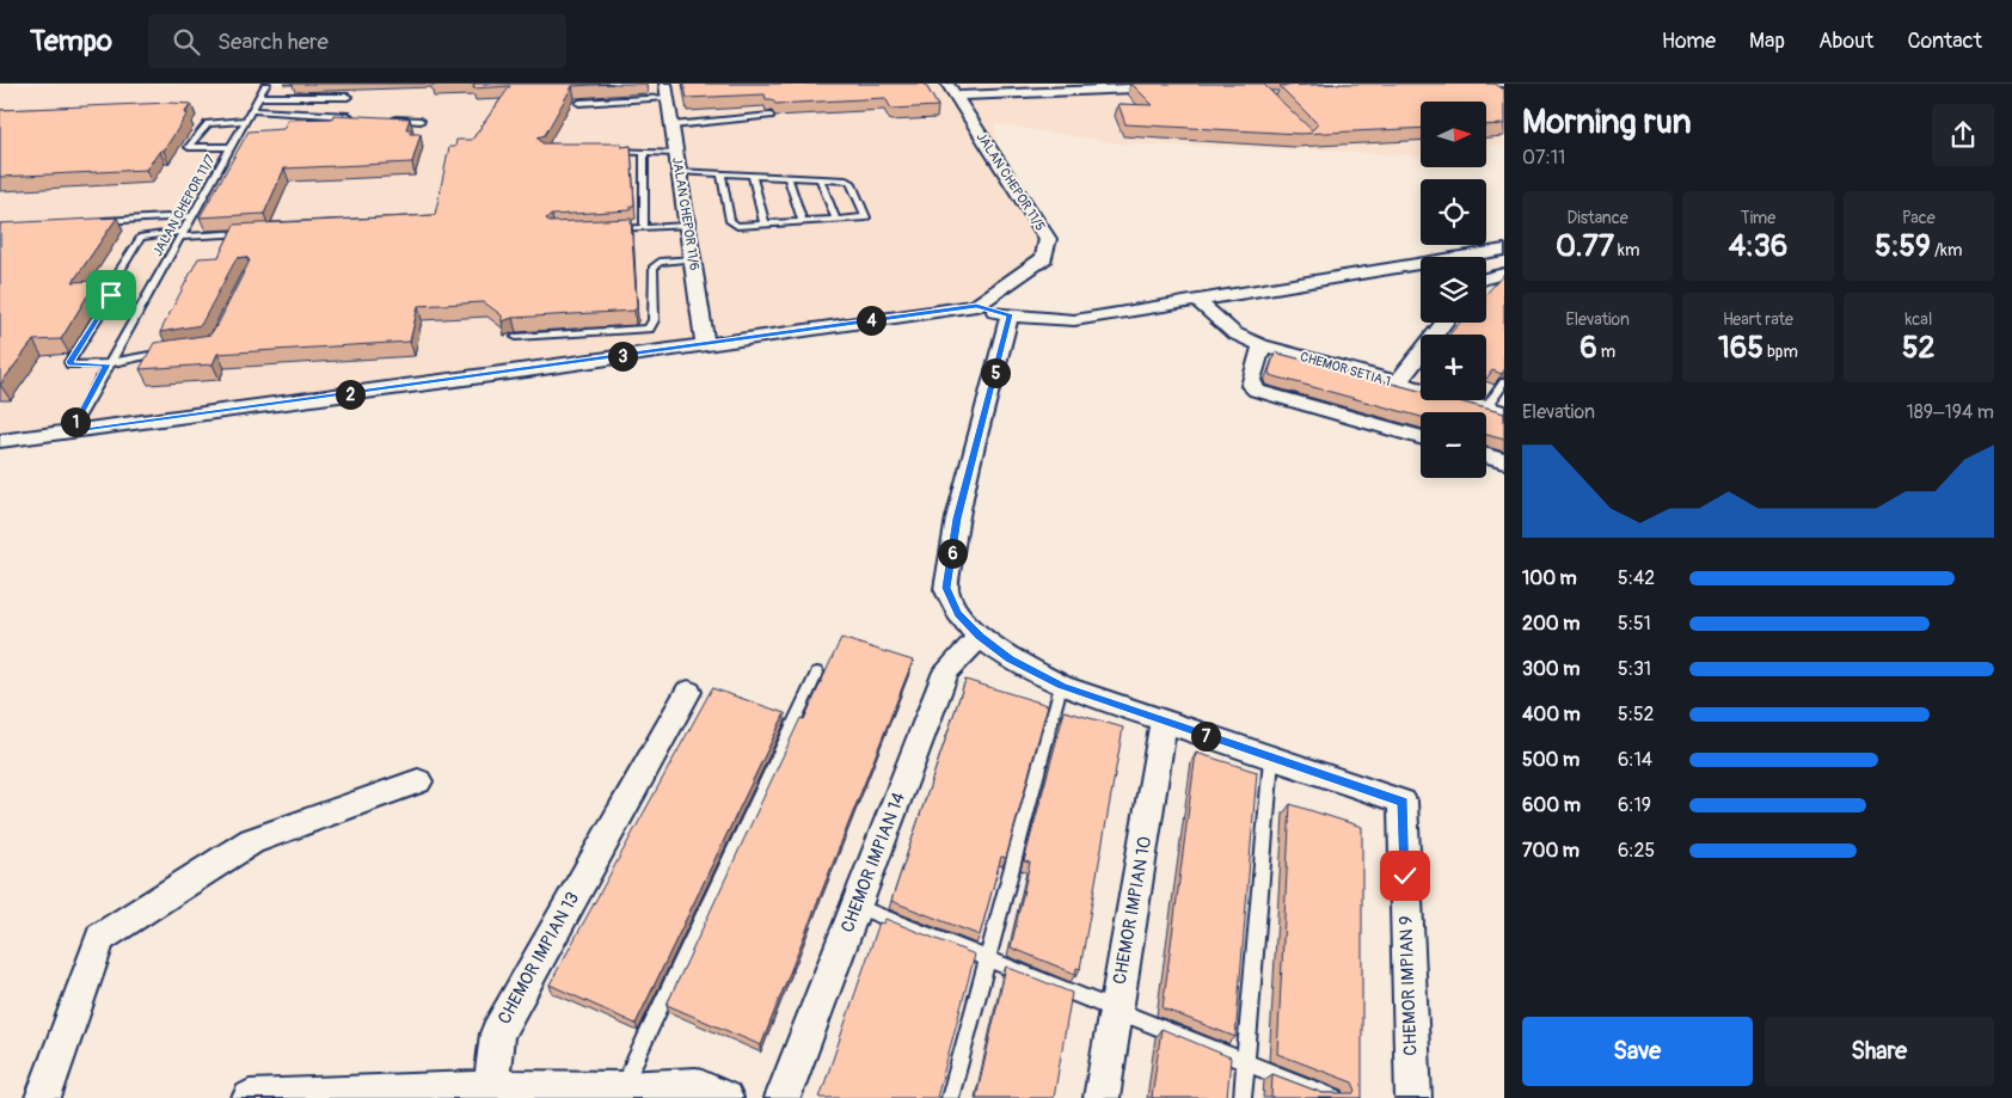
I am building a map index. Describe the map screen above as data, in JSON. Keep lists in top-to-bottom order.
{
  "streets": {
    "street": [
      "JALAN CHEPOR 11/5",
      "JALAN CHEPOR 11/6",
      "CHEMOR SETIA 1",
      "CHEMOR IMPIAN 14",
      "CHEMOR IMPIAN 10",
      "CHEMOR IMPIAN 13",
      "CHEMOR IMPIAN 9"
    ],
    "lane": ["JALAN CHEPOR 11/7"]
  },
  "crossings": [
    ["JALAN CHEPOR 11/5", "JALAN CHEPOR 11/7"],
    ["JALAN CHEPOR 11/5", "JALAN CHEPOR 11/6"]
  ],
  "north": "right",
  "page": {
    "header": "Tempo",
    "search": "Search here",
    "nav": [
      "Home",
      "Map",
      "About",
      "Contact"
    ],
    "heading": ["Morning run", "07:11"],
    "map_buttons": ["+", "−"],
    "stats": [
      ["Distance", "0.77 km"],
      ["Time", "4:36"],
      ["Pace", "5:59 /km"],
      ["Elevation", "6 m"],
      ["Heart rate", "165 bpm"],
      ["kcal", "52"]
    ],
    "pins": [
      "4",
      "3",
      "5",
      "2",
      "1",
      "6",
      "7"
    ],
    "chart": ["Elevation", "189–194 m"],
    "list": [
      {
        "name": "100 m",
        "note": "5:42"
      },
      {
        "name": "200 m",
        "note": "5:51"
      },
      {
        "name": "300 m",
        "note": "5:31"
      },
      {
        "name": "400 m",
        "note": "5:52"
      },
      {
        "name": "500 m",
        "note": "6:14"
      },
      {
        "name": "600 m",
        "note": "6:19"
      },
      {
        "name": "700 m",
        "note": "6:25"
      }
    ],
    "buttons": ["Save", "Share"]
  }
}
